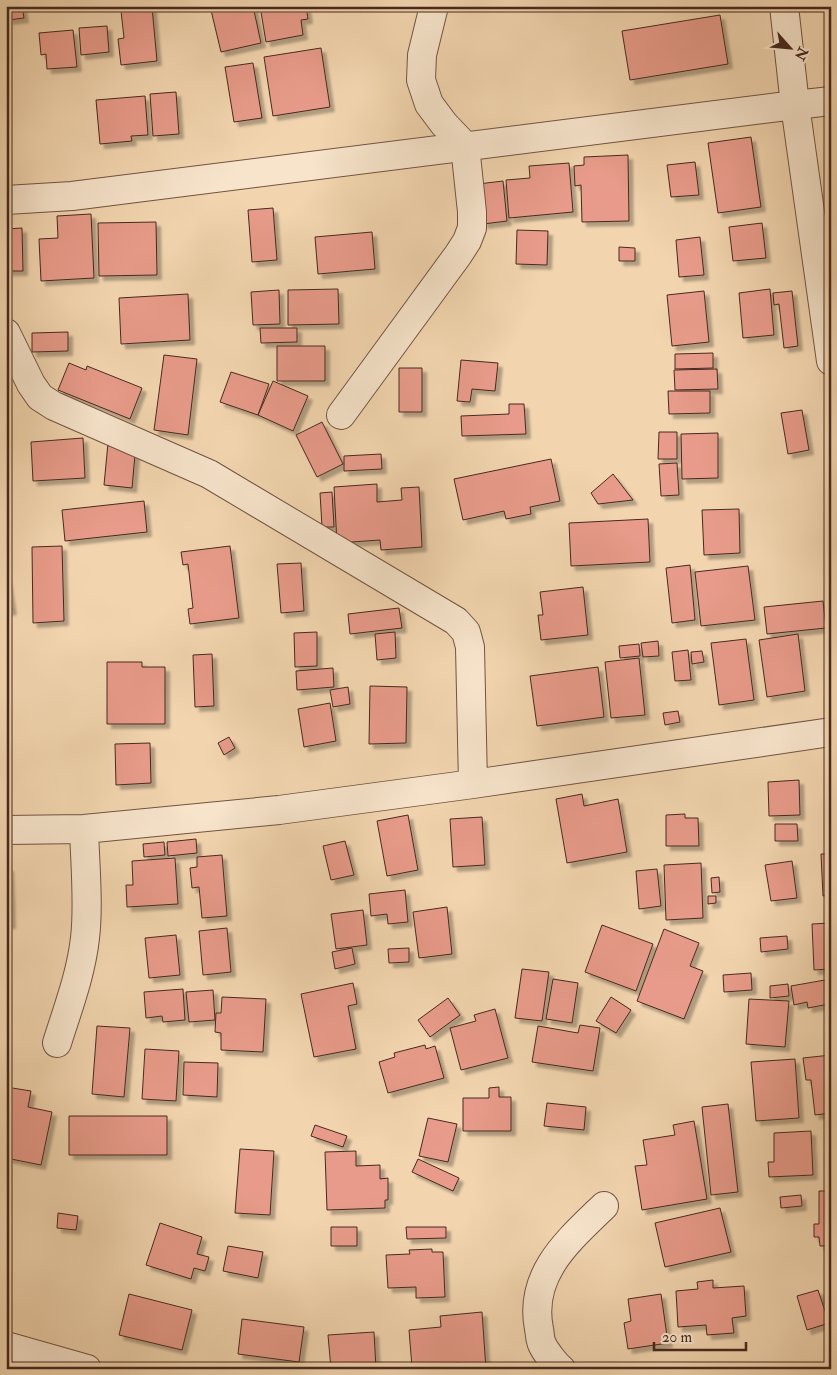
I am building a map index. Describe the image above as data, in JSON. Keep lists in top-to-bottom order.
{
  "scale_bar": "20 m",
  "north": "bottom right"
}
